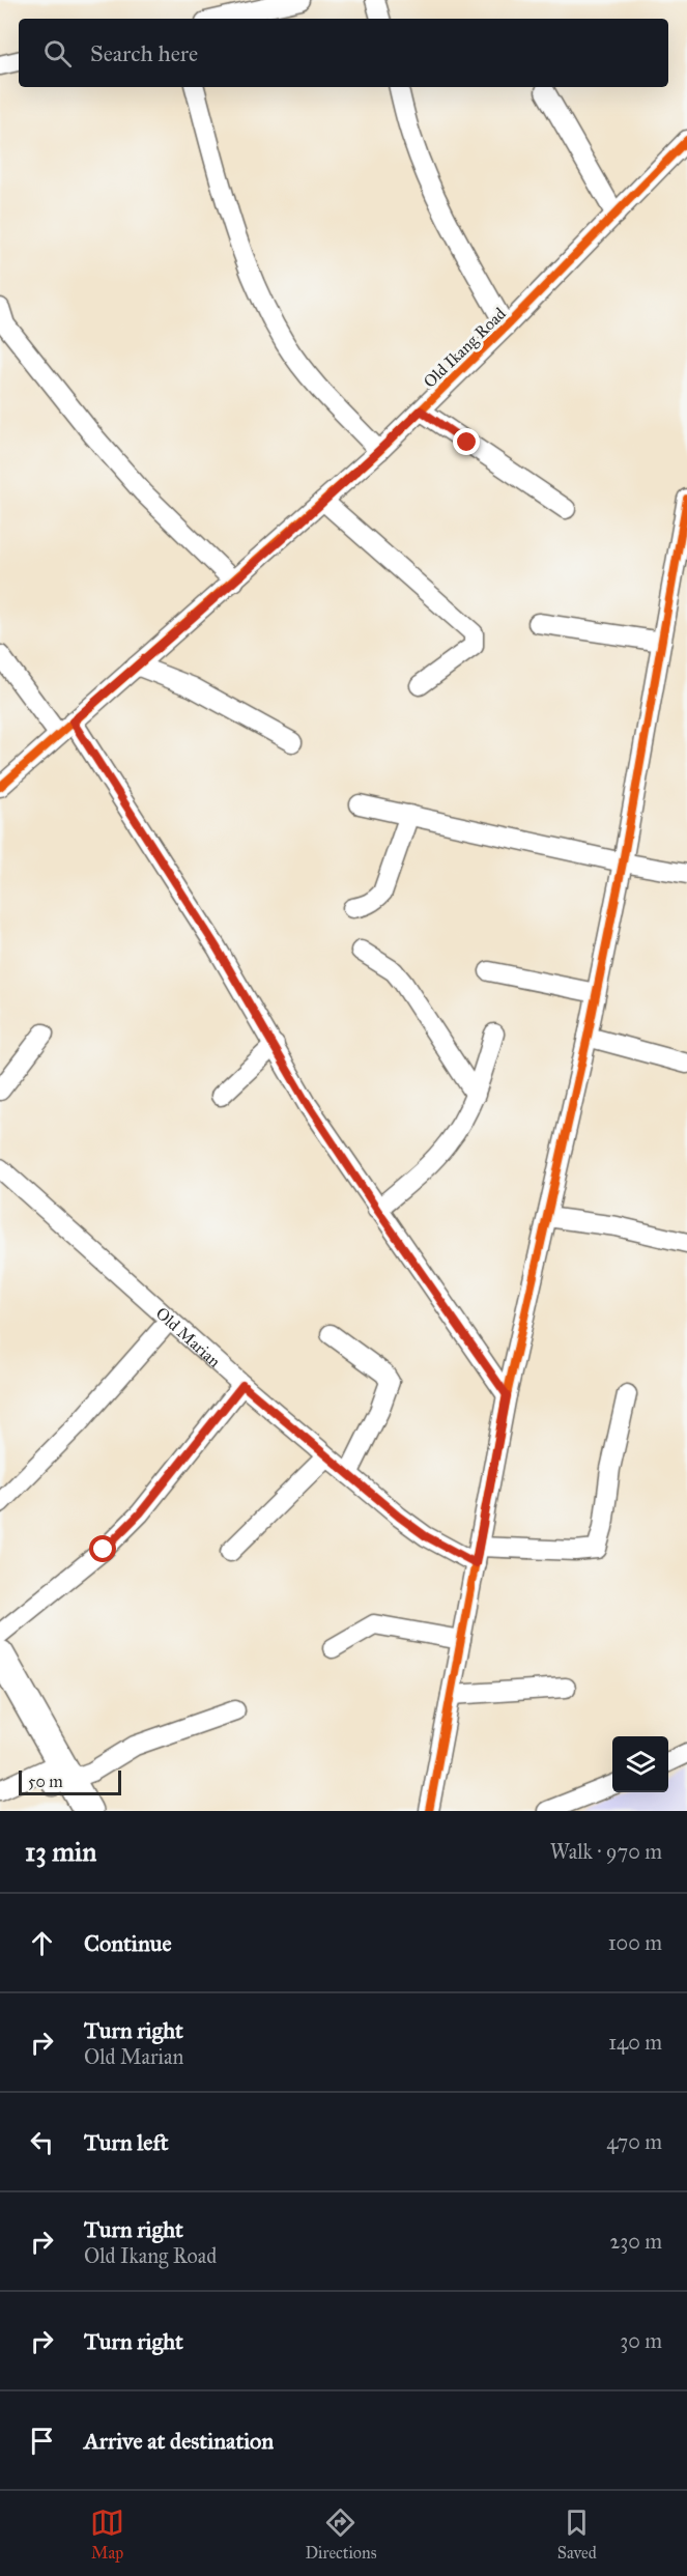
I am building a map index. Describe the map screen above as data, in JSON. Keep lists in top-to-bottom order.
{
  "streets": {
    "street": ["Old Ikang Road", "Old Marian"]
  },
  "scale_bar": "50 m",
  "page": {
    "search": "Search here",
    "scale": "50 m",
    "heading": ["13 min", "Walk · 970 m"],
    "list": [
      ["Continue", "100 m"],
      ["Turn right", "Old Marian", "140 m"],
      ["Turn left", "470 m"],
      ["Turn right", "Old Ikang Road", "230 m"],
      ["Turn right", "30 m"],
      "Arrive at destination"
    ],
    "nav": ["Map", "Directions", "Saved"]
  }
}
